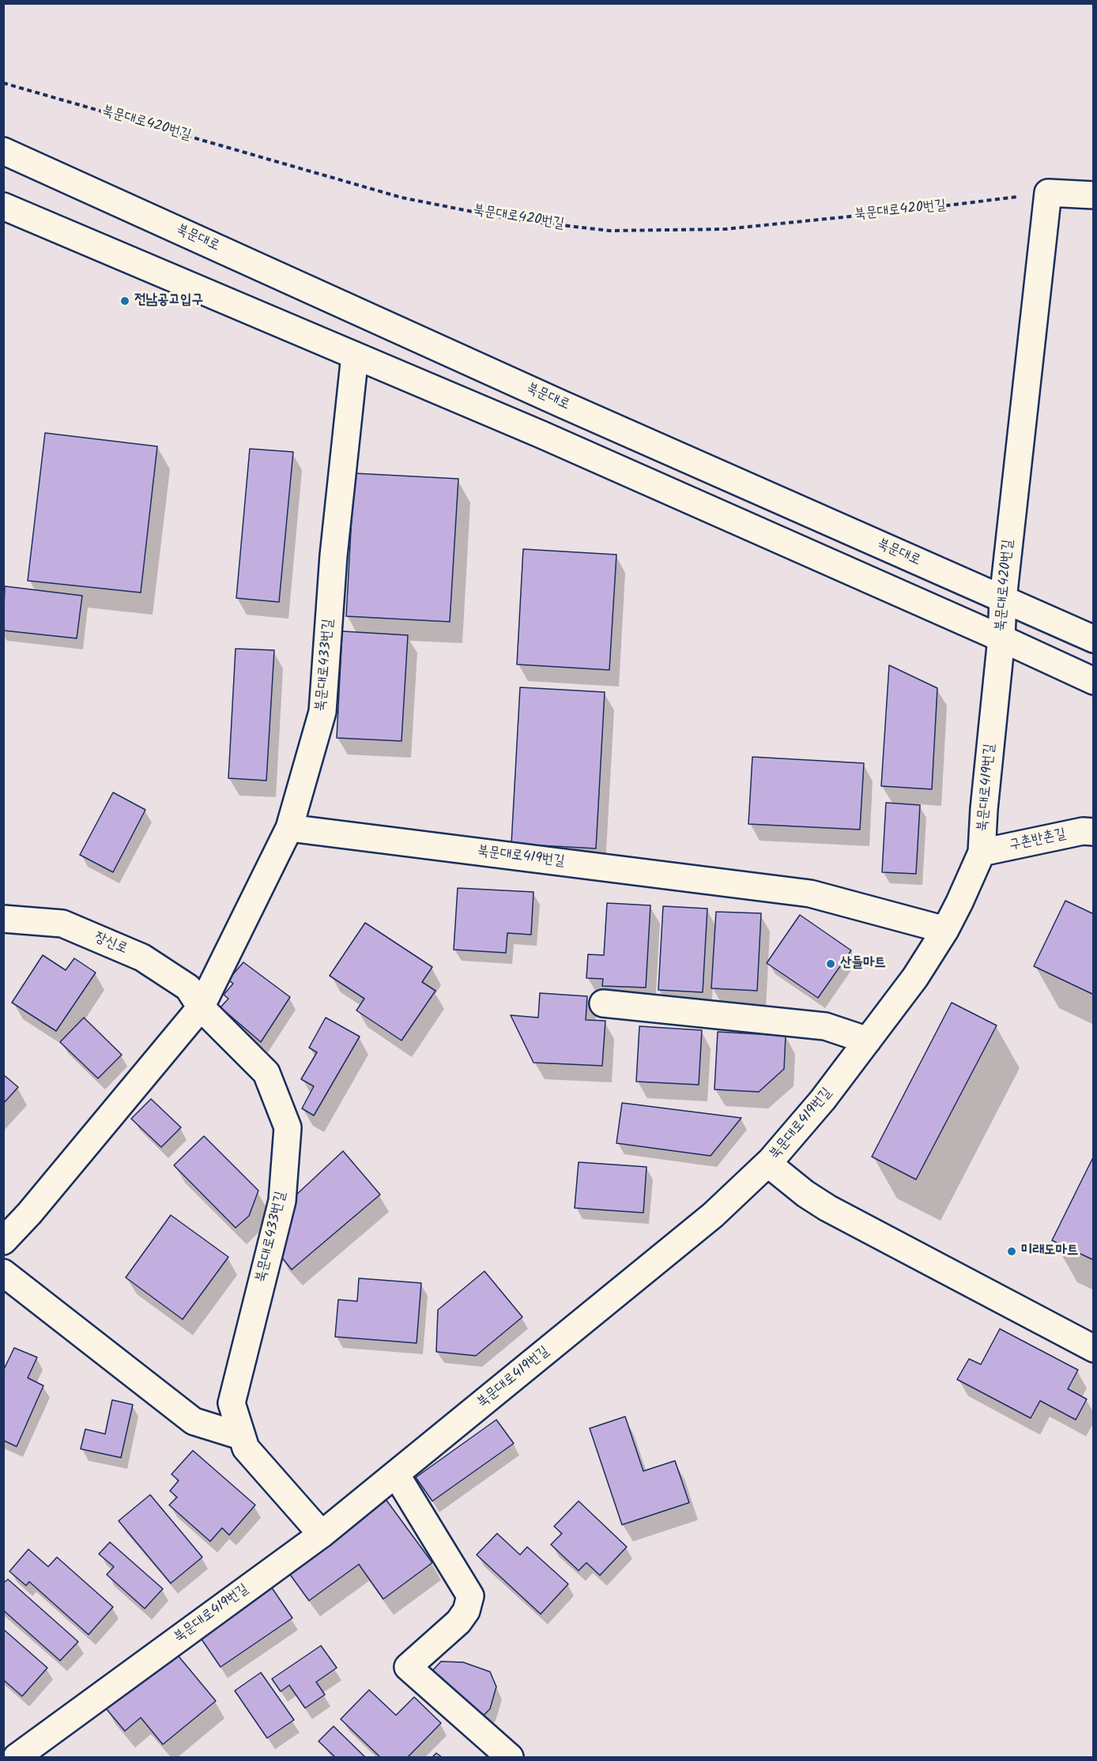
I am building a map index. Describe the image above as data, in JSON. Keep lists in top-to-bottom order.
{
  "streets": {
    "street": [
      "북문대로420번길",
      "북문대로",
      "북문대로433번길",
      "북문대로419번길",
      "구촌반촌길",
      "장신로"
    ]
  },
  "crossings": [
    ["북문대로420번길", "북문대로"],
    ["북문대로420번길", "북문대로419번길"],
    ["북문대로433번길", "북문대로419번길"],
    ["북문대로433번길", "장신로"],
    ["북문대로419번길", "구촌반촌길"]
  ],
  "places": ["전남공고입구", "산들마트", "미래도마트"]
}
